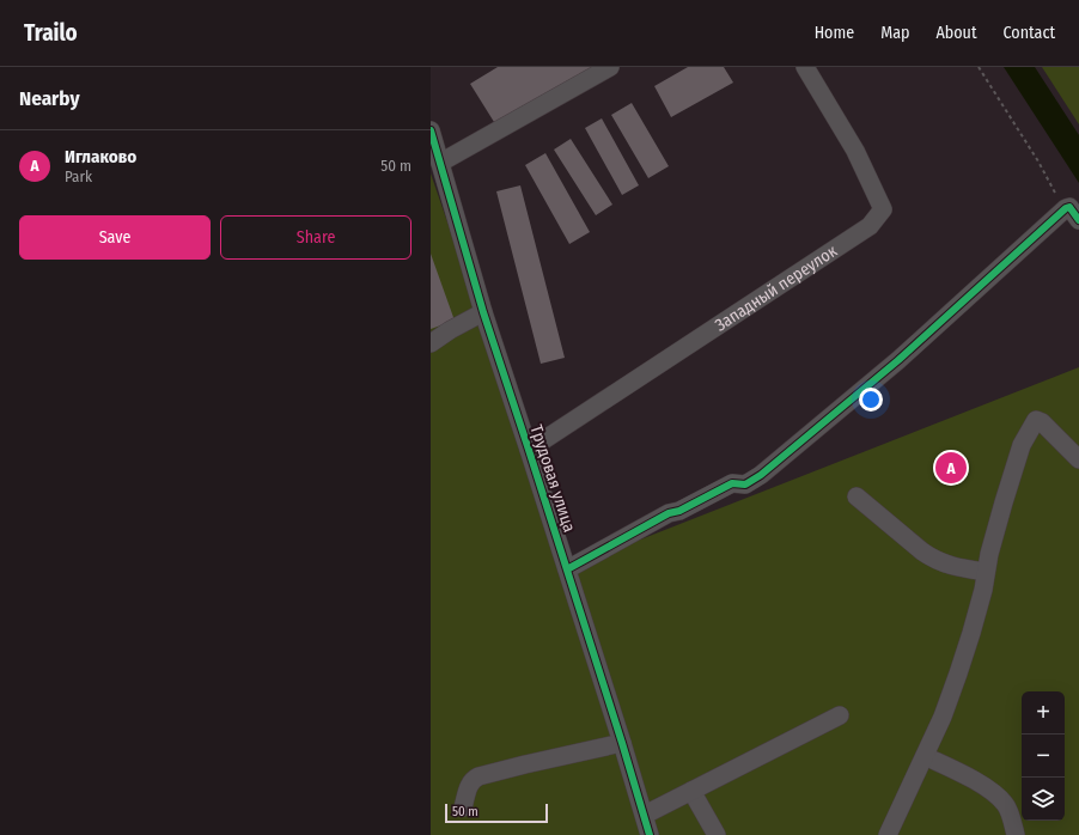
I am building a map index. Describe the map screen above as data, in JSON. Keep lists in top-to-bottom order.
{
  "streets": {
    "street": ["Западный переулок", "Трудовая улица"]
  },
  "crossings": [
    ["Западный переулок", "Трудовая улица"]
  ],
  "scale_bar": "50 m",
  "page": {
    "header": "Trailo",
    "nav": [
      "Home",
      "Map",
      "About",
      "Contact"
    ],
    "heading": "Nearby",
    "list": [
      {
        "mark": "A",
        "name": "Иглаково",
        "note": "Park",
        "value": "50 m"
      }
    ],
    "buttons": ["Save", "Share"],
    "pins": "A",
    "map_buttons": ["+", "−"],
    "scale": "50 m"
  }
}
